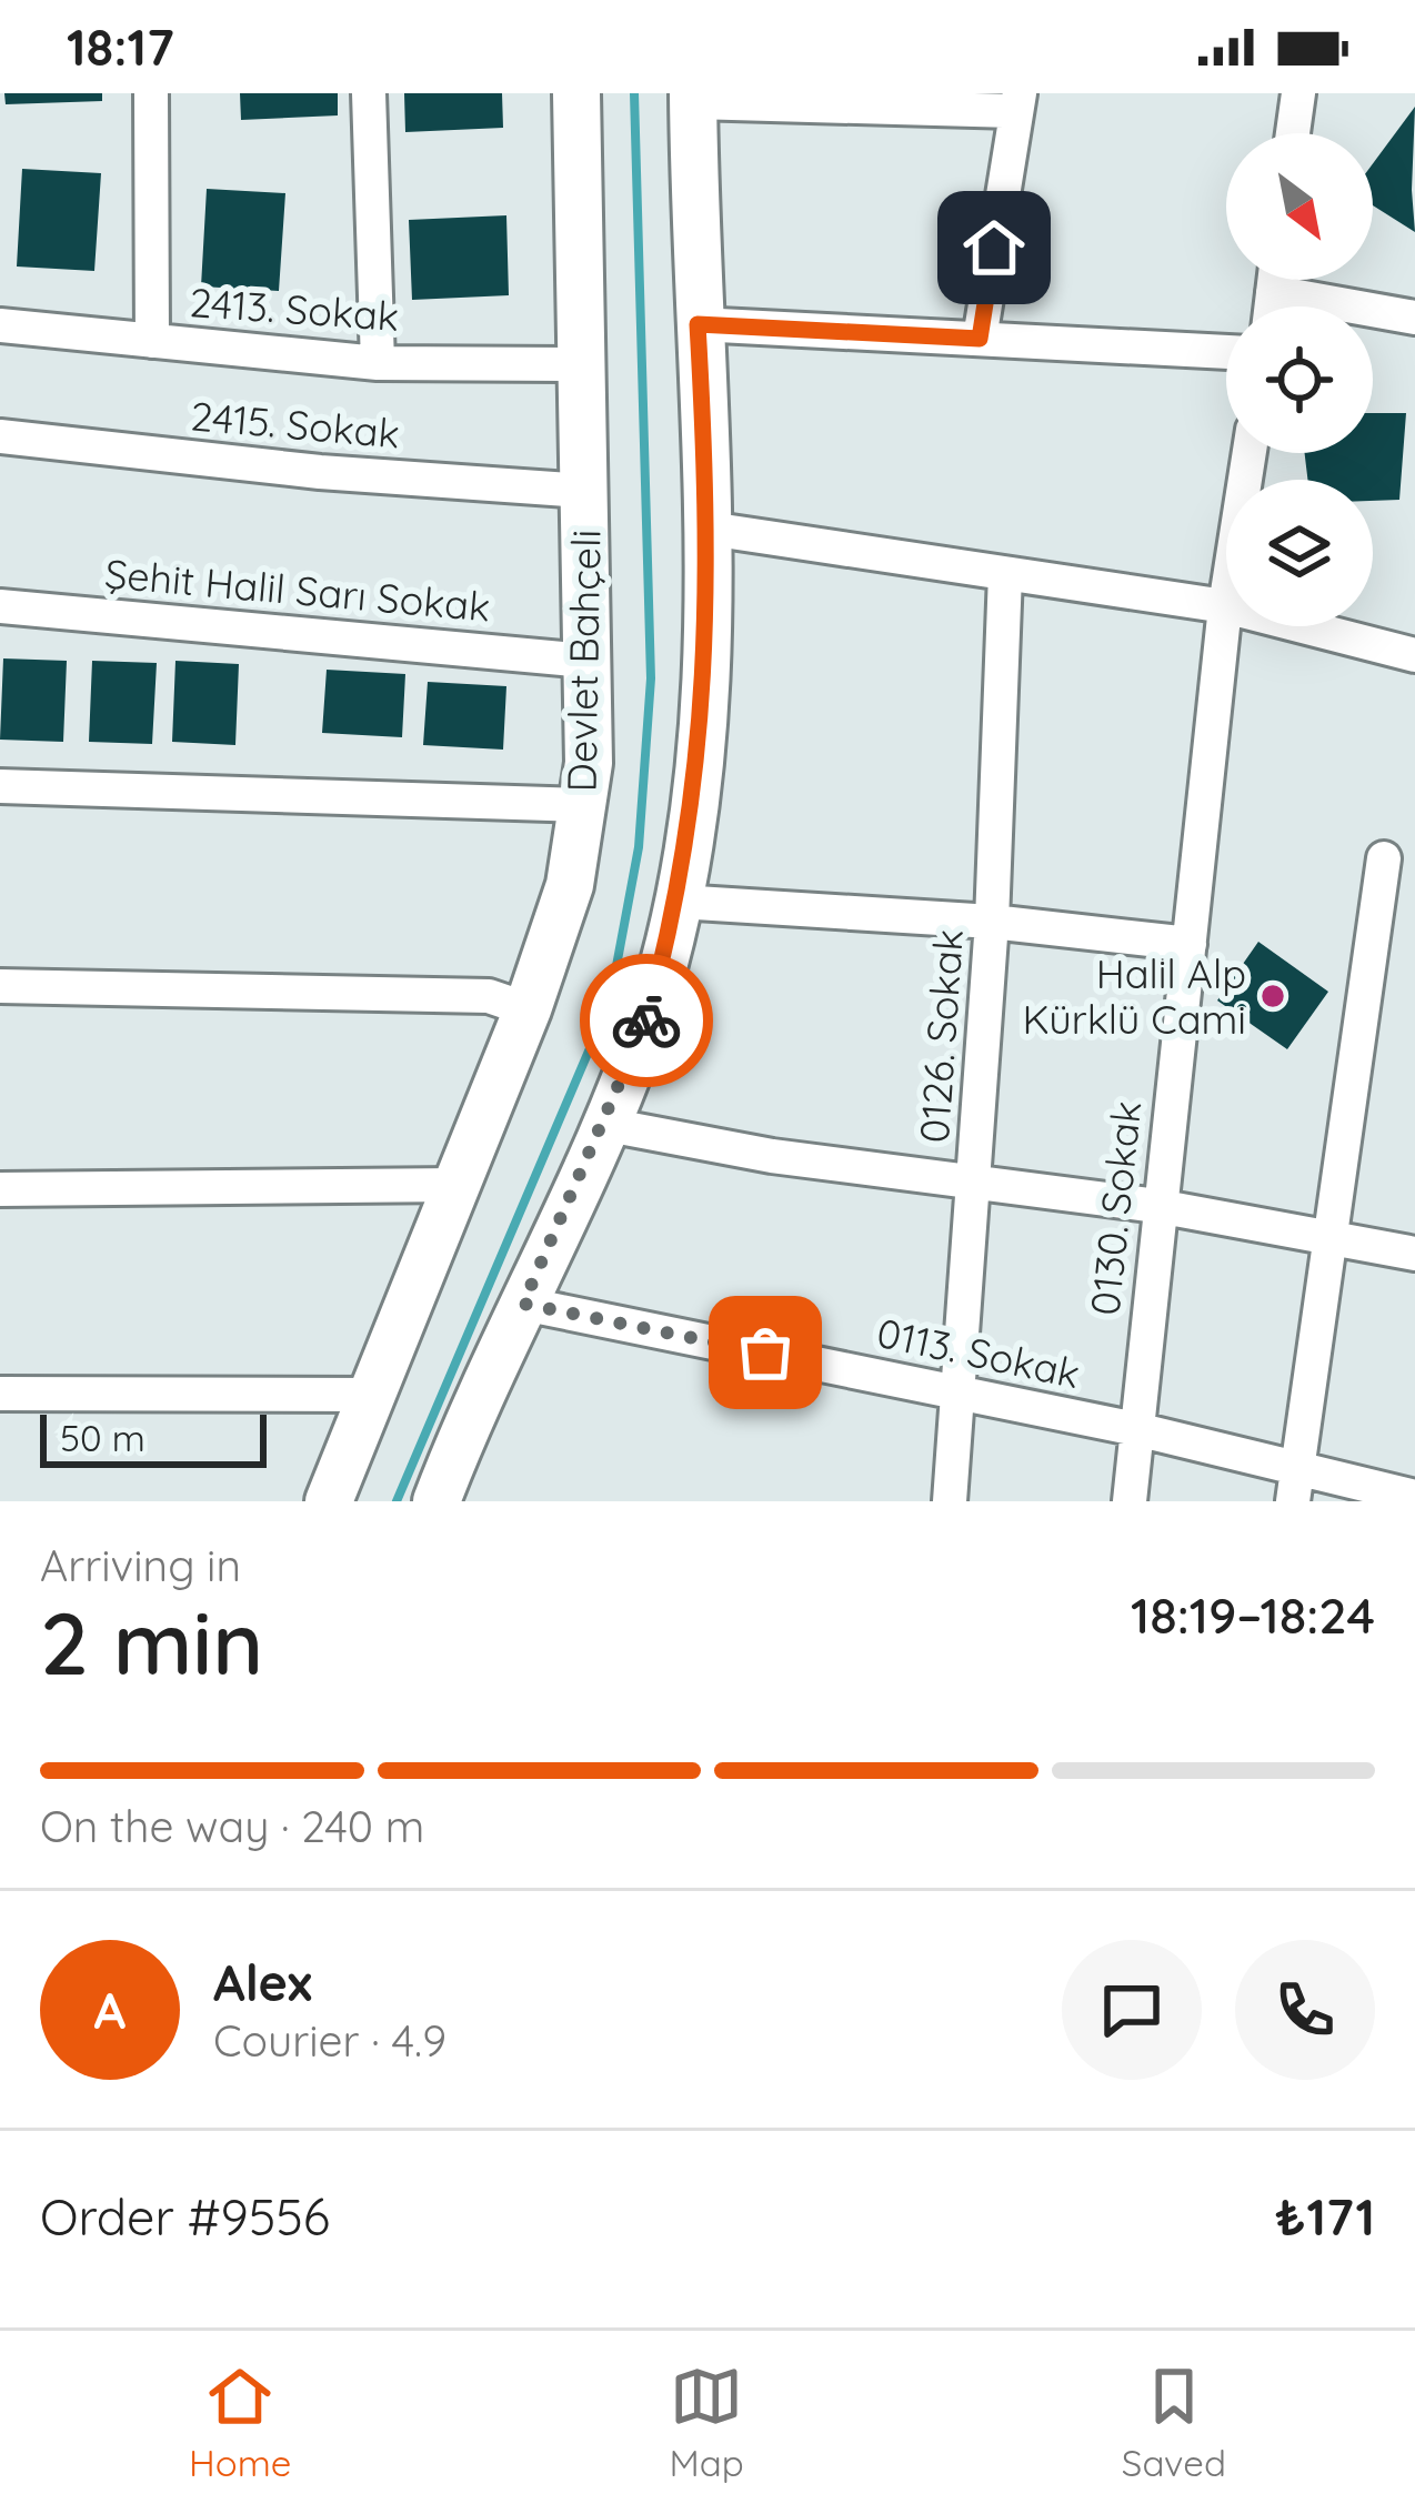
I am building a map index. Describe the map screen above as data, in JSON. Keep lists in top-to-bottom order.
{
  "streets": {
    "street": [
      "2413. Sokak",
      "2415. Sokak",
      "Şehit Halil Sarı Sokak",
      "Devlet Bahçeli",
      "0126. Sokak",
      "0130. Sokak",
      "0113. Sokak"
    ]
  },
  "crossings": [
    ["2413. Sokak", "Devlet Bahçeli"],
    ["2415. Sokak", "Devlet Bahçeli"],
    ["Şehit Halil Sarı Sokak", "Devlet Bahçeli"],
    ["0126. Sokak", "0113. Sokak"],
    ["0130. Sokak", "0113. Sokak"]
  ],
  "places": ["Halil Alp Kürklü Cami"],
  "scale_bar": "50 m",
  "north": "bottom right",
  "page": {
    "status": "18:17",
    "scale": "50 m",
    "heading": ["2 min", "Arriving in", "18:19–18:24"],
    "panel": [
      "Alex",
      "Courier · 4.9",
      "Order #9556",
      "₺171"
    ],
    "bar": "On the way · 240 m",
    "round": "A",
    "tabs": ["Home", "Map", "Saved"]
  }
}
